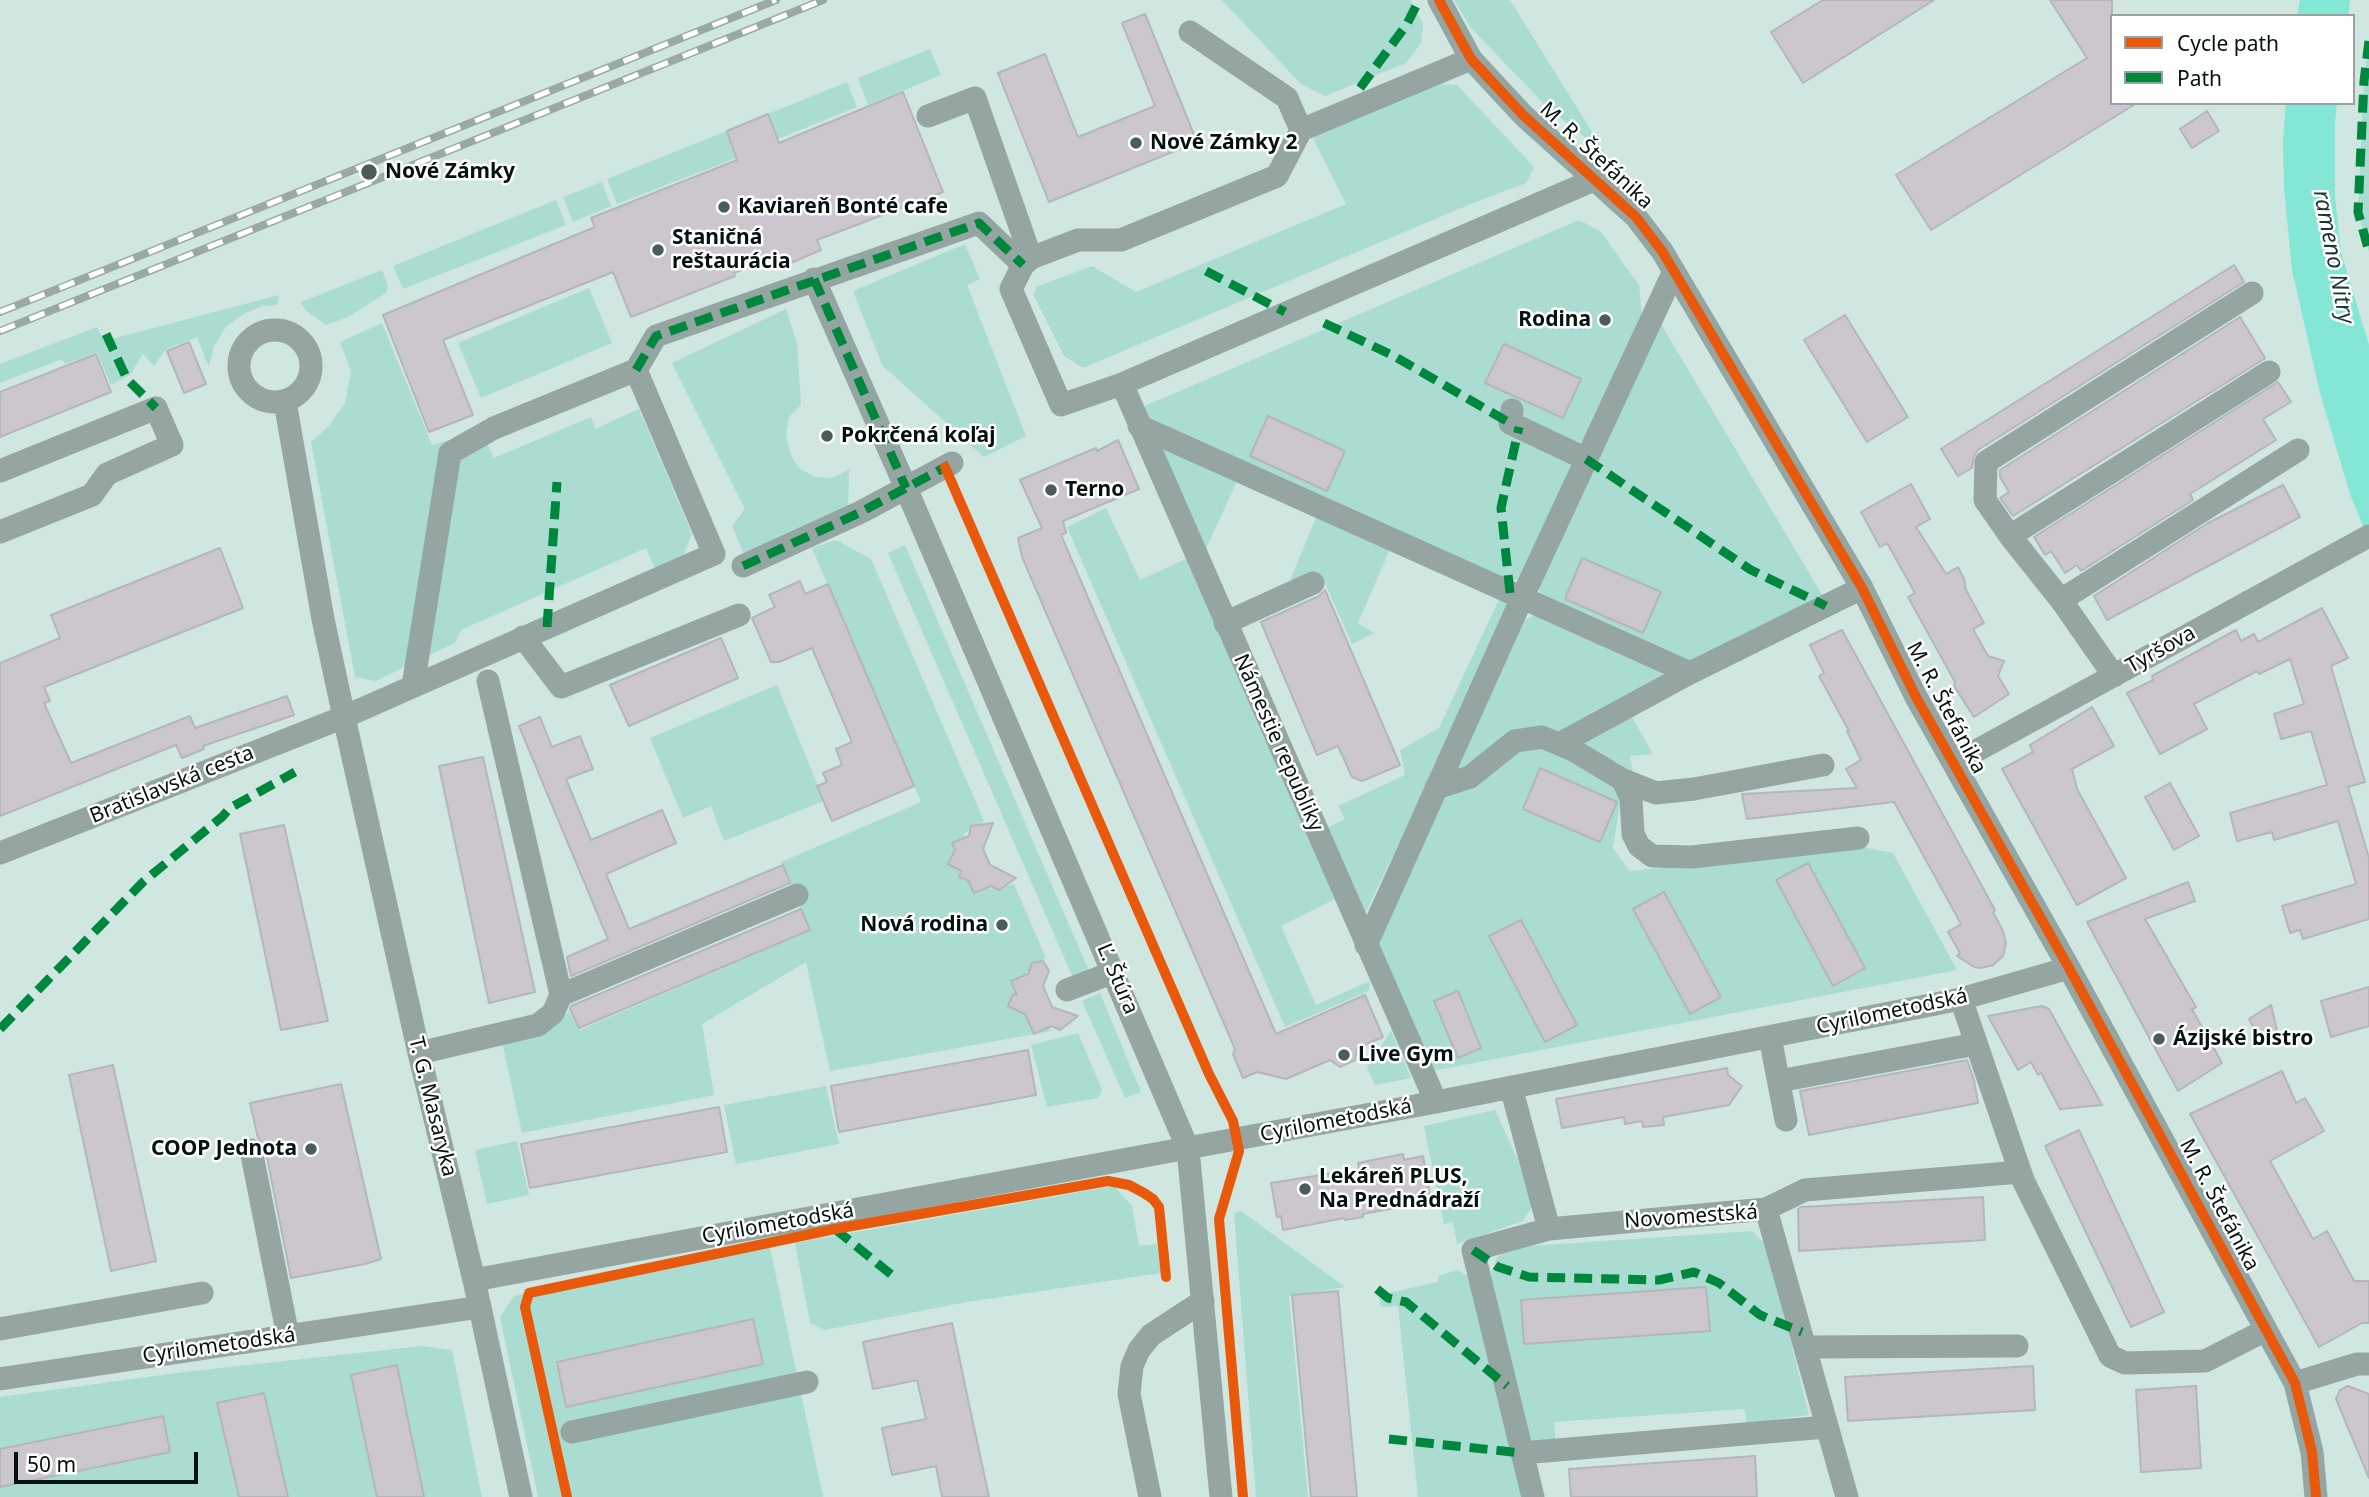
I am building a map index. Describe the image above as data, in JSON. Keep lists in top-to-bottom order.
{
  "streets": {
    "street": [
      "M. R. Štefánika",
      "Tyršova",
      "Námestie republiky",
      "Bratislavská cesta",
      "Ľ. Štúra",
      "Cyrilometodská",
      "T. G. Masaryka",
      "Novomestská"
    ]
  },
  "crossings": [
    ["M. R. Štefánika", "Tyršova"],
    ["M. R. Štefánika", "Cyrilometodská"],
    ["Námestie republiky", "Cyrilometodská"],
    ["Bratislavská cesta", "T. G. Masaryka"],
    ["Ľ. Štúra", "Cyrilometodská"],
    ["Cyrilometodská", "T. G. Masaryka"]
  ],
  "water": ["rameno Nitry"],
  "places": [
    "Nové Zámky 2",
    "Nové Zámky",
    "Kaviareň Bonté cafe",
    "Staničná reštaurácia",
    "Rodina",
    "Pokrčená koľaj",
    "Terno",
    "Nová rodina",
    "Ázijské bistro",
    "Live Gym",
    "COOP Jednota",
    "Lekáreň PLUS, Na Prednádraží"
  ],
  "legend": ["Cycle path", "Path"],
  "scale_bar": "50 m"
}
